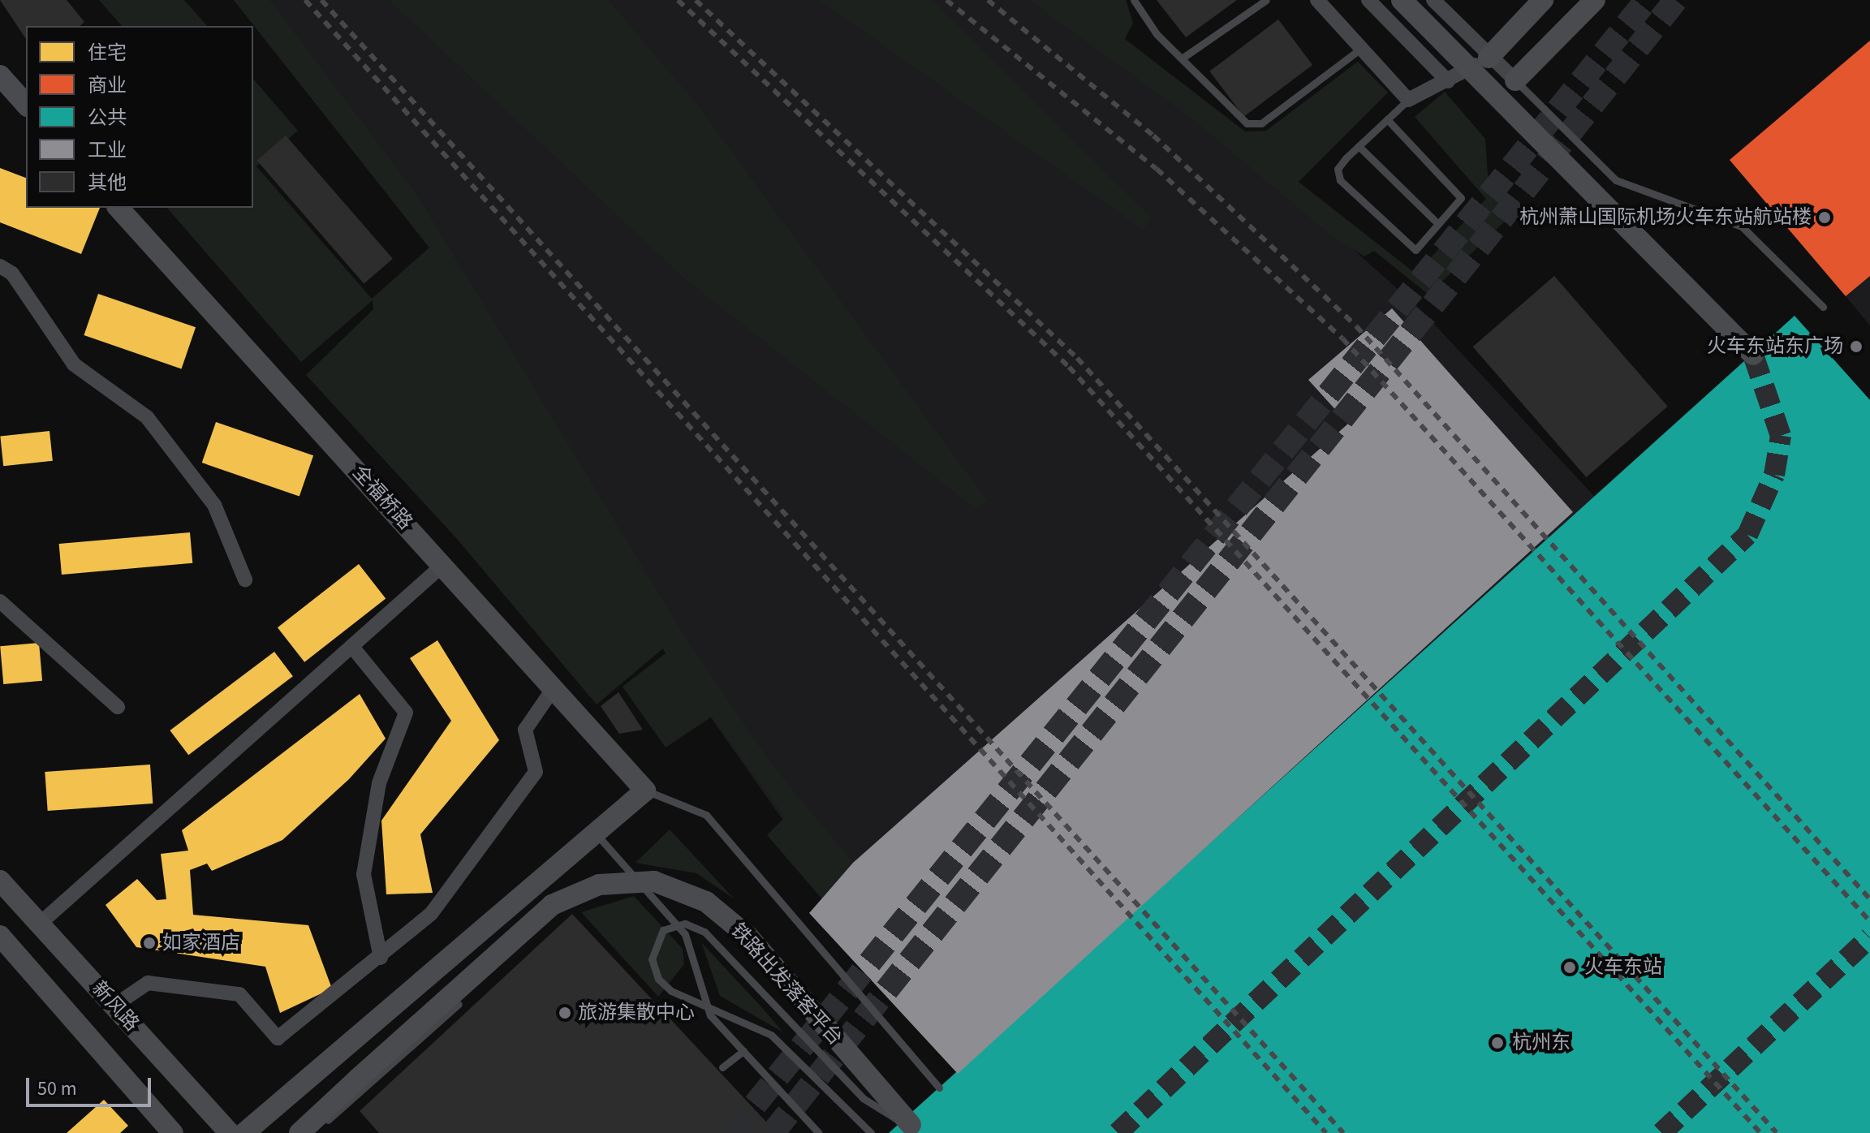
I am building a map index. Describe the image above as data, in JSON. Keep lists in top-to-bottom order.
{
  "streets": {
    "main road": ["全福桥路", "铁路出发落客平台", "新风路"]
  },
  "places": [
    "杭州萧山国际机场火车东站航站楼",
    "火车东站东广场",
    "如家酒店",
    "火车东站",
    "旅游集散中心",
    "杭州东"
  ],
  "legend": [
    "住宅",
    "商业",
    "公共",
    "工业",
    "其他"
  ],
  "scale_bar": "50 m"
}
